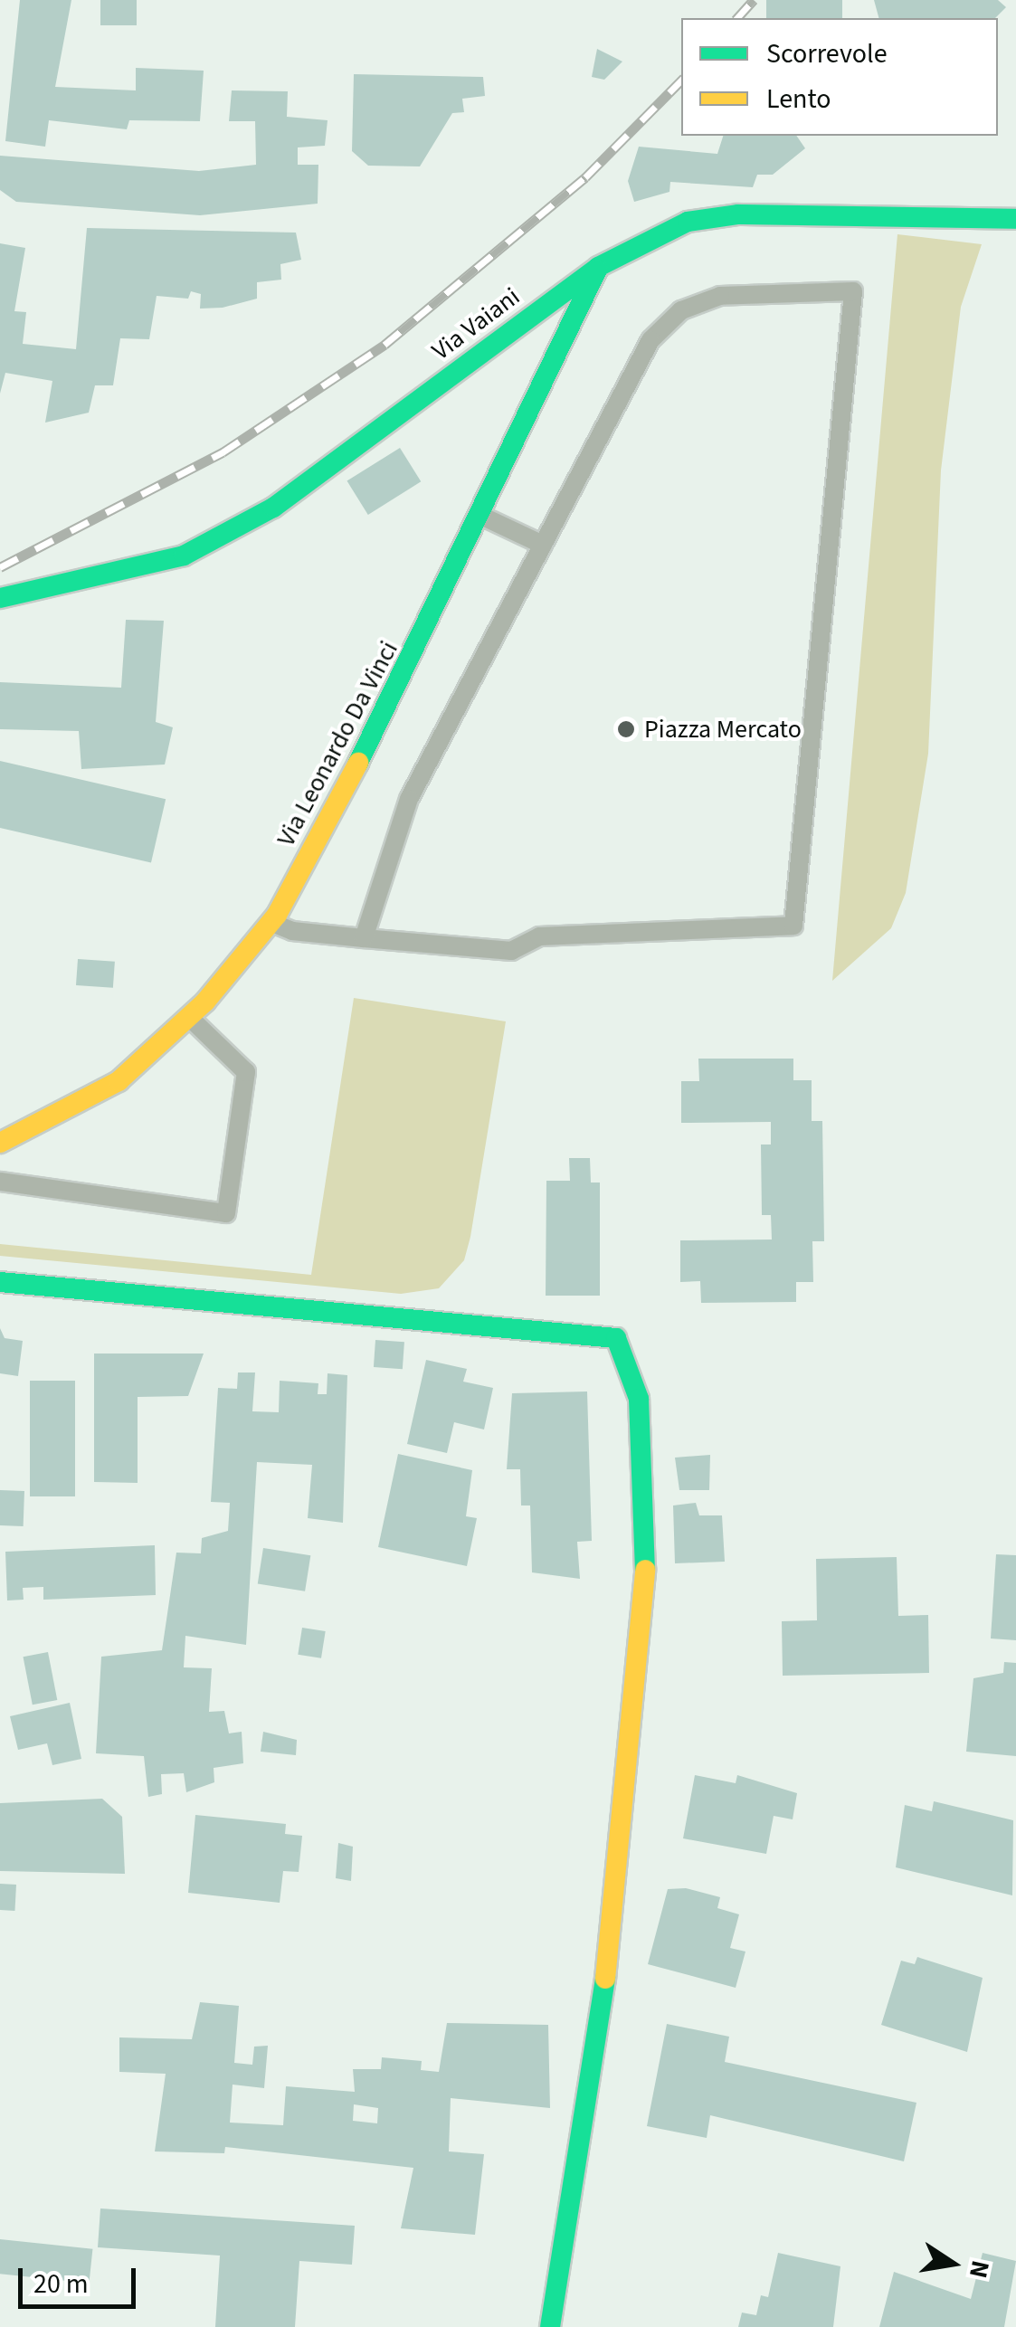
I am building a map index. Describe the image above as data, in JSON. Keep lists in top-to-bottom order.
{
  "streets": {
    "street": ["Via Vaiani", "Via Leonardo Da Vinci"]
  },
  "crossings": [
    ["Via Vaiani", "Via Leonardo Da Vinci"]
  ],
  "places": ["Piazza Mercato"],
  "legend": ["Scorrevole", "Lento"],
  "scale_bar": "20 m",
  "north": "right"
}
